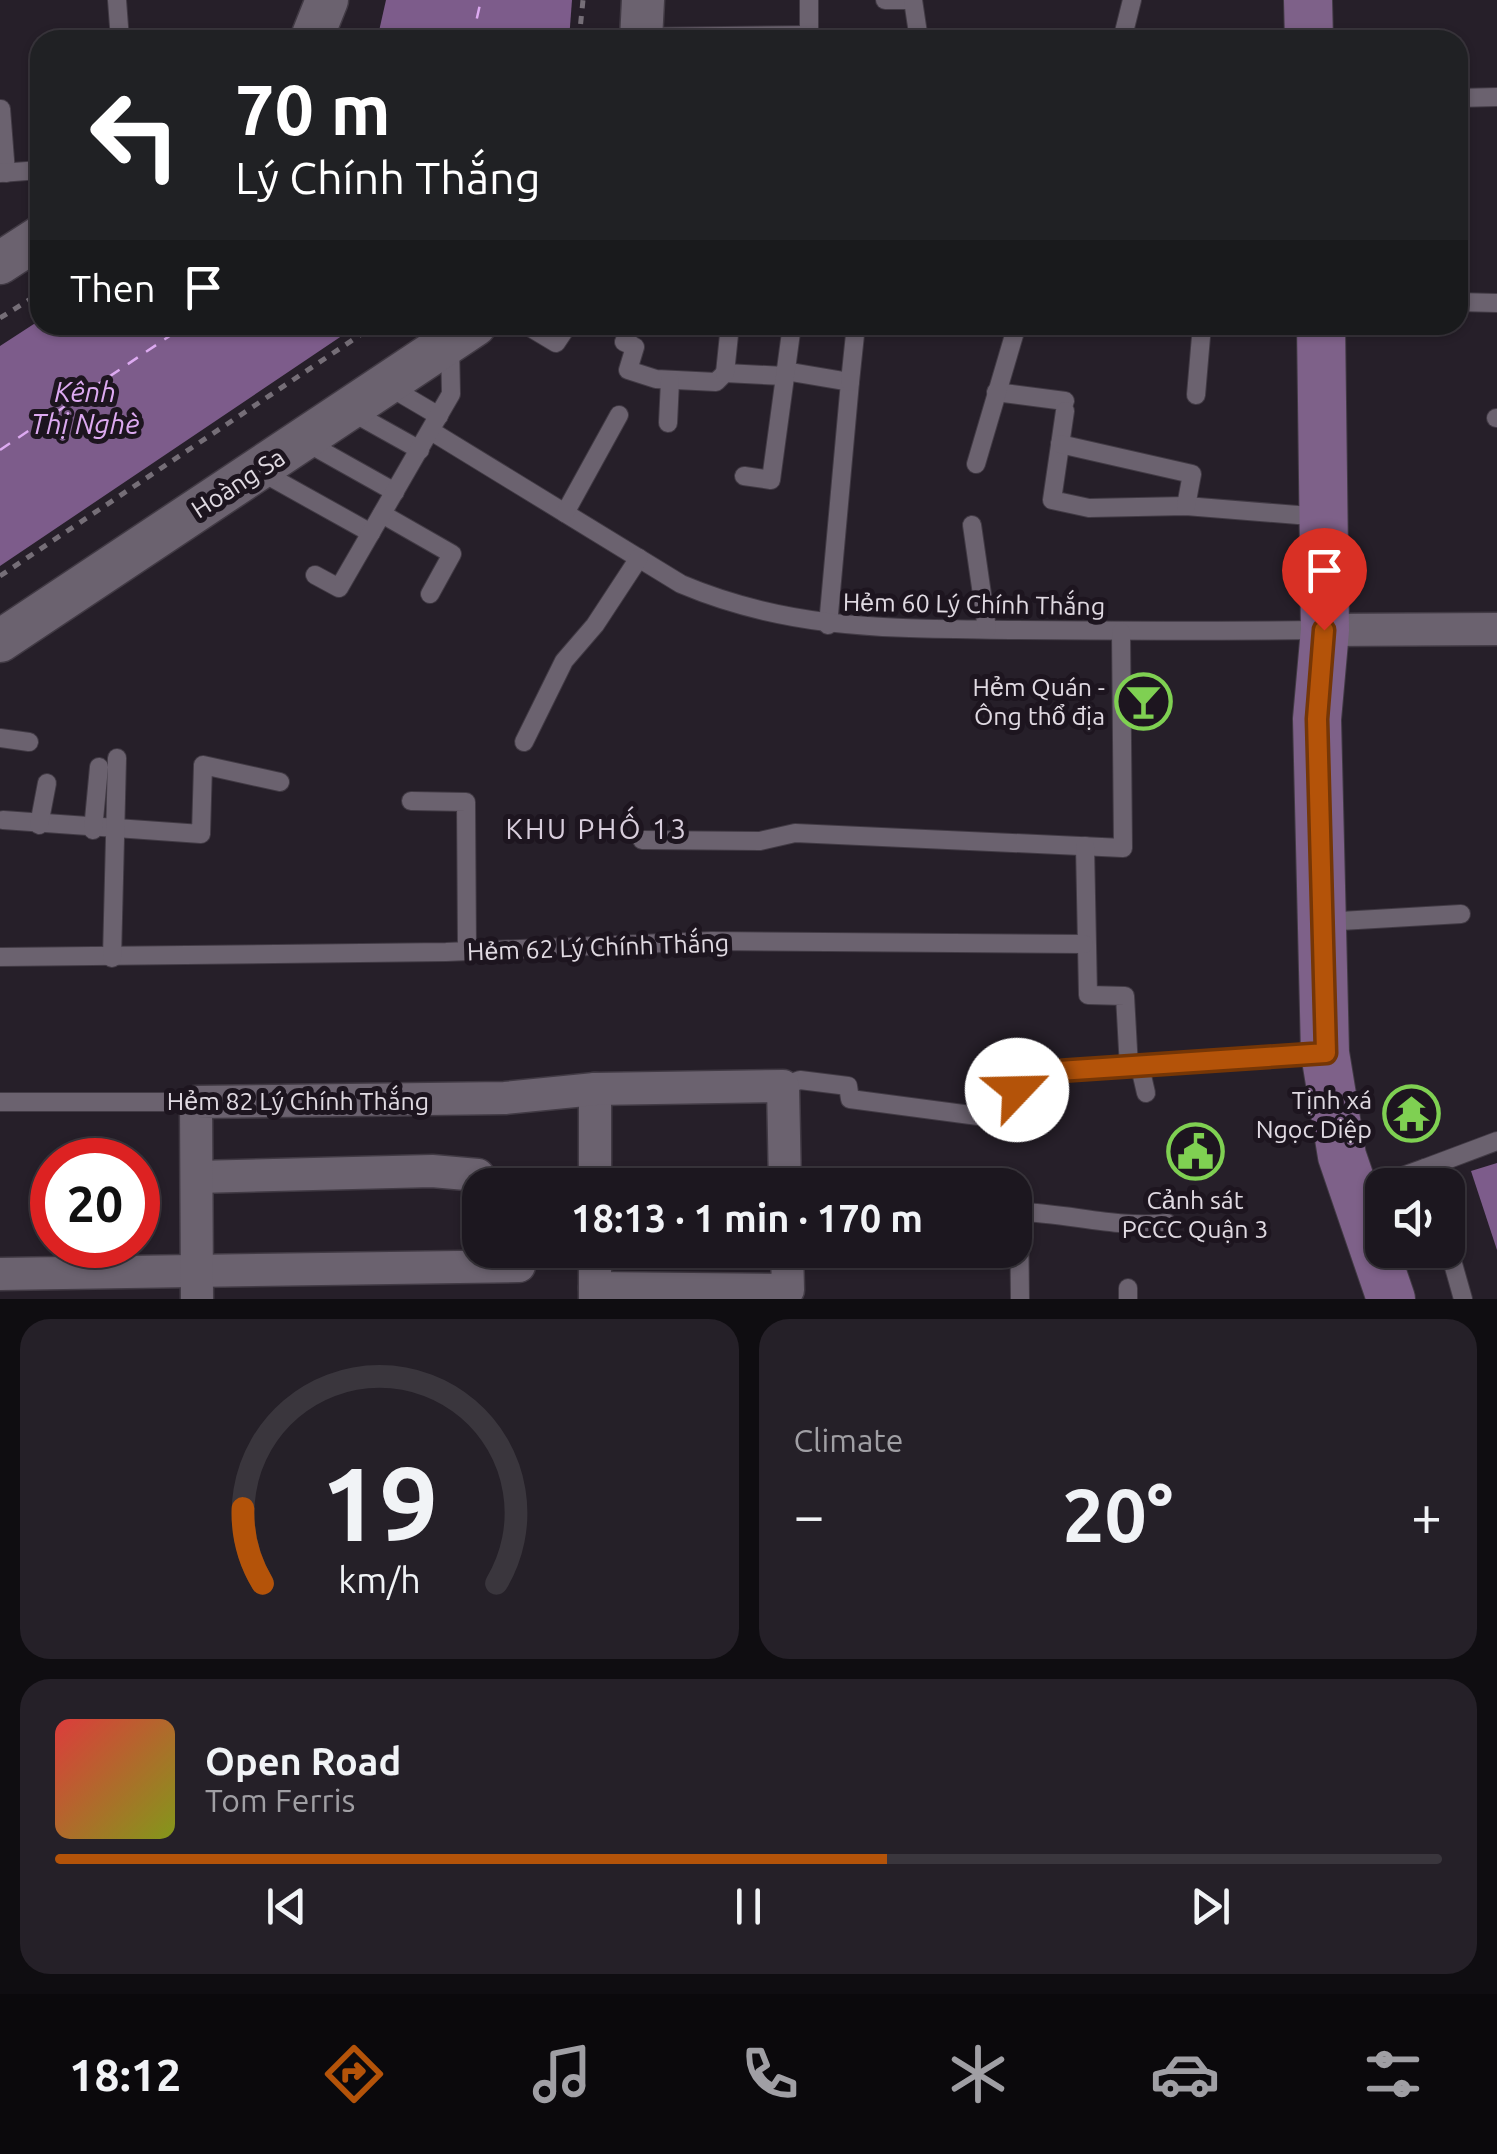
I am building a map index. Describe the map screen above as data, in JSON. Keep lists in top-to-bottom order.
{
  "streets": {
    "street": ["Hoàng Sa", "Hẻm 82 Lý Chính Thắng"],
    "lane": ["Hẻm 60 Lý Chính Thắng", "Hẻm 62 Lý Chính Thắng"]
  },
  "crossings": [
    ["Hoàng Sa", "Hẻm 60 Lý Chính Thắng"]
  ],
  "districts": ["KHU PHỐ 13"],
  "water": ["Kênh Thị Nghè"],
  "places": {
    "bar": ["Hẻm Quán - Ông thổ địa"],
    "temple": ["Tịnh xá Ngọc Diệp"],
    "public building": ["Cảnh sát PCCC Quận 3"]
  },
  "page": {
    "turn": ["70 m", "Lý Chính Thắng"],
    "then": "Then",
    "limit": "20",
    "trip": "18:13 · 1 min · 170 m",
    "tile": "Climate",
    "heat": ["−", "20°", "+"],
    "song": ["Open Road", "Tom Ferris"],
    "tabs": "18:12",
    "gauge": ["19", "km/h"]
  }
}
